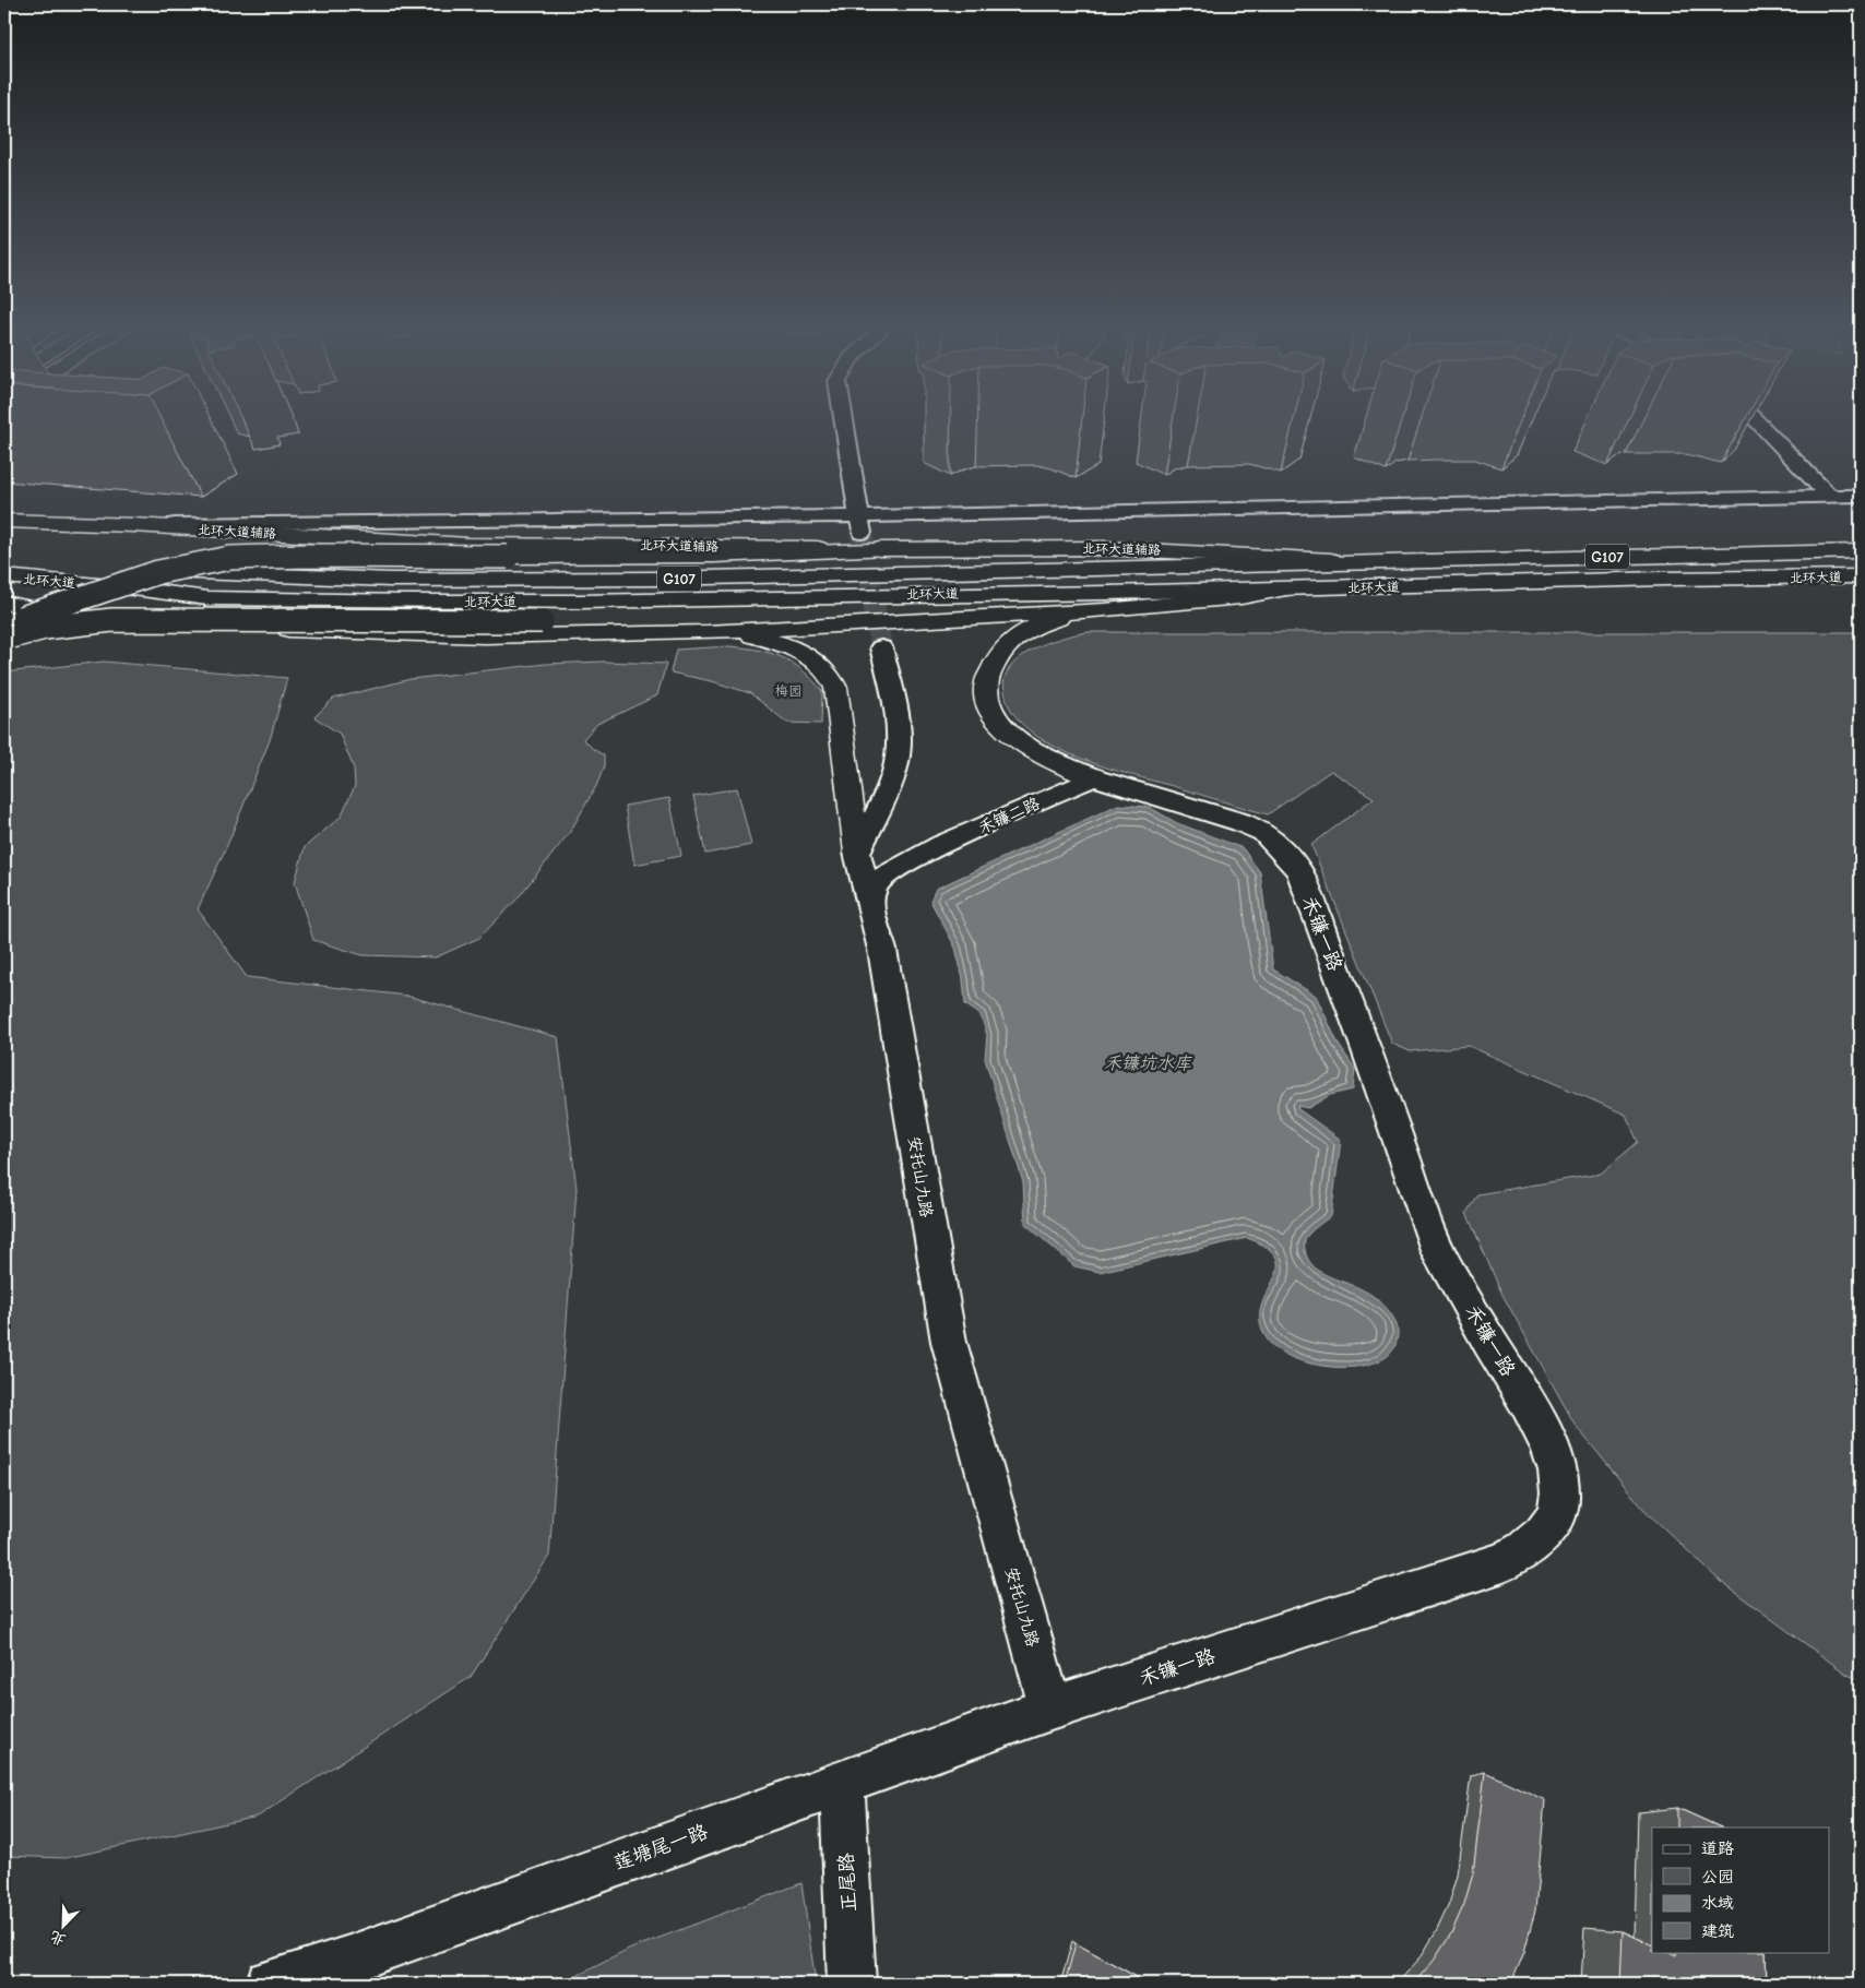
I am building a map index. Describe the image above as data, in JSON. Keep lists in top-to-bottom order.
{
  "streets": {
    "main road": ["北环大道辅路", "G107", "北环大道"],
    "street": [
      "禾镰二路",
      "禾镰一路",
      "安托山九路",
      "莲塘尾一路",
      "正尾路"
    ]
  },
  "crossings": [
    ["北环大道辅路", "北环大道"],
    ["禾镰二路", "禾镰一路"],
    ["禾镰二路", "安托山九路"],
    ["禾镰一路", "安托山九路"],
    ["禾镰一路", "莲塘尾一路"],
    ["安托山九路", "莲塘尾一路"],
    ["莲塘尾一路", "正尾路"]
  ],
  "water": ["禾镰坑水库"],
  "parks": ["梅园"],
  "legend": [
    "道路",
    "公园",
    "水域",
    "建筑"
  ],
  "north": "bottom left"
}
